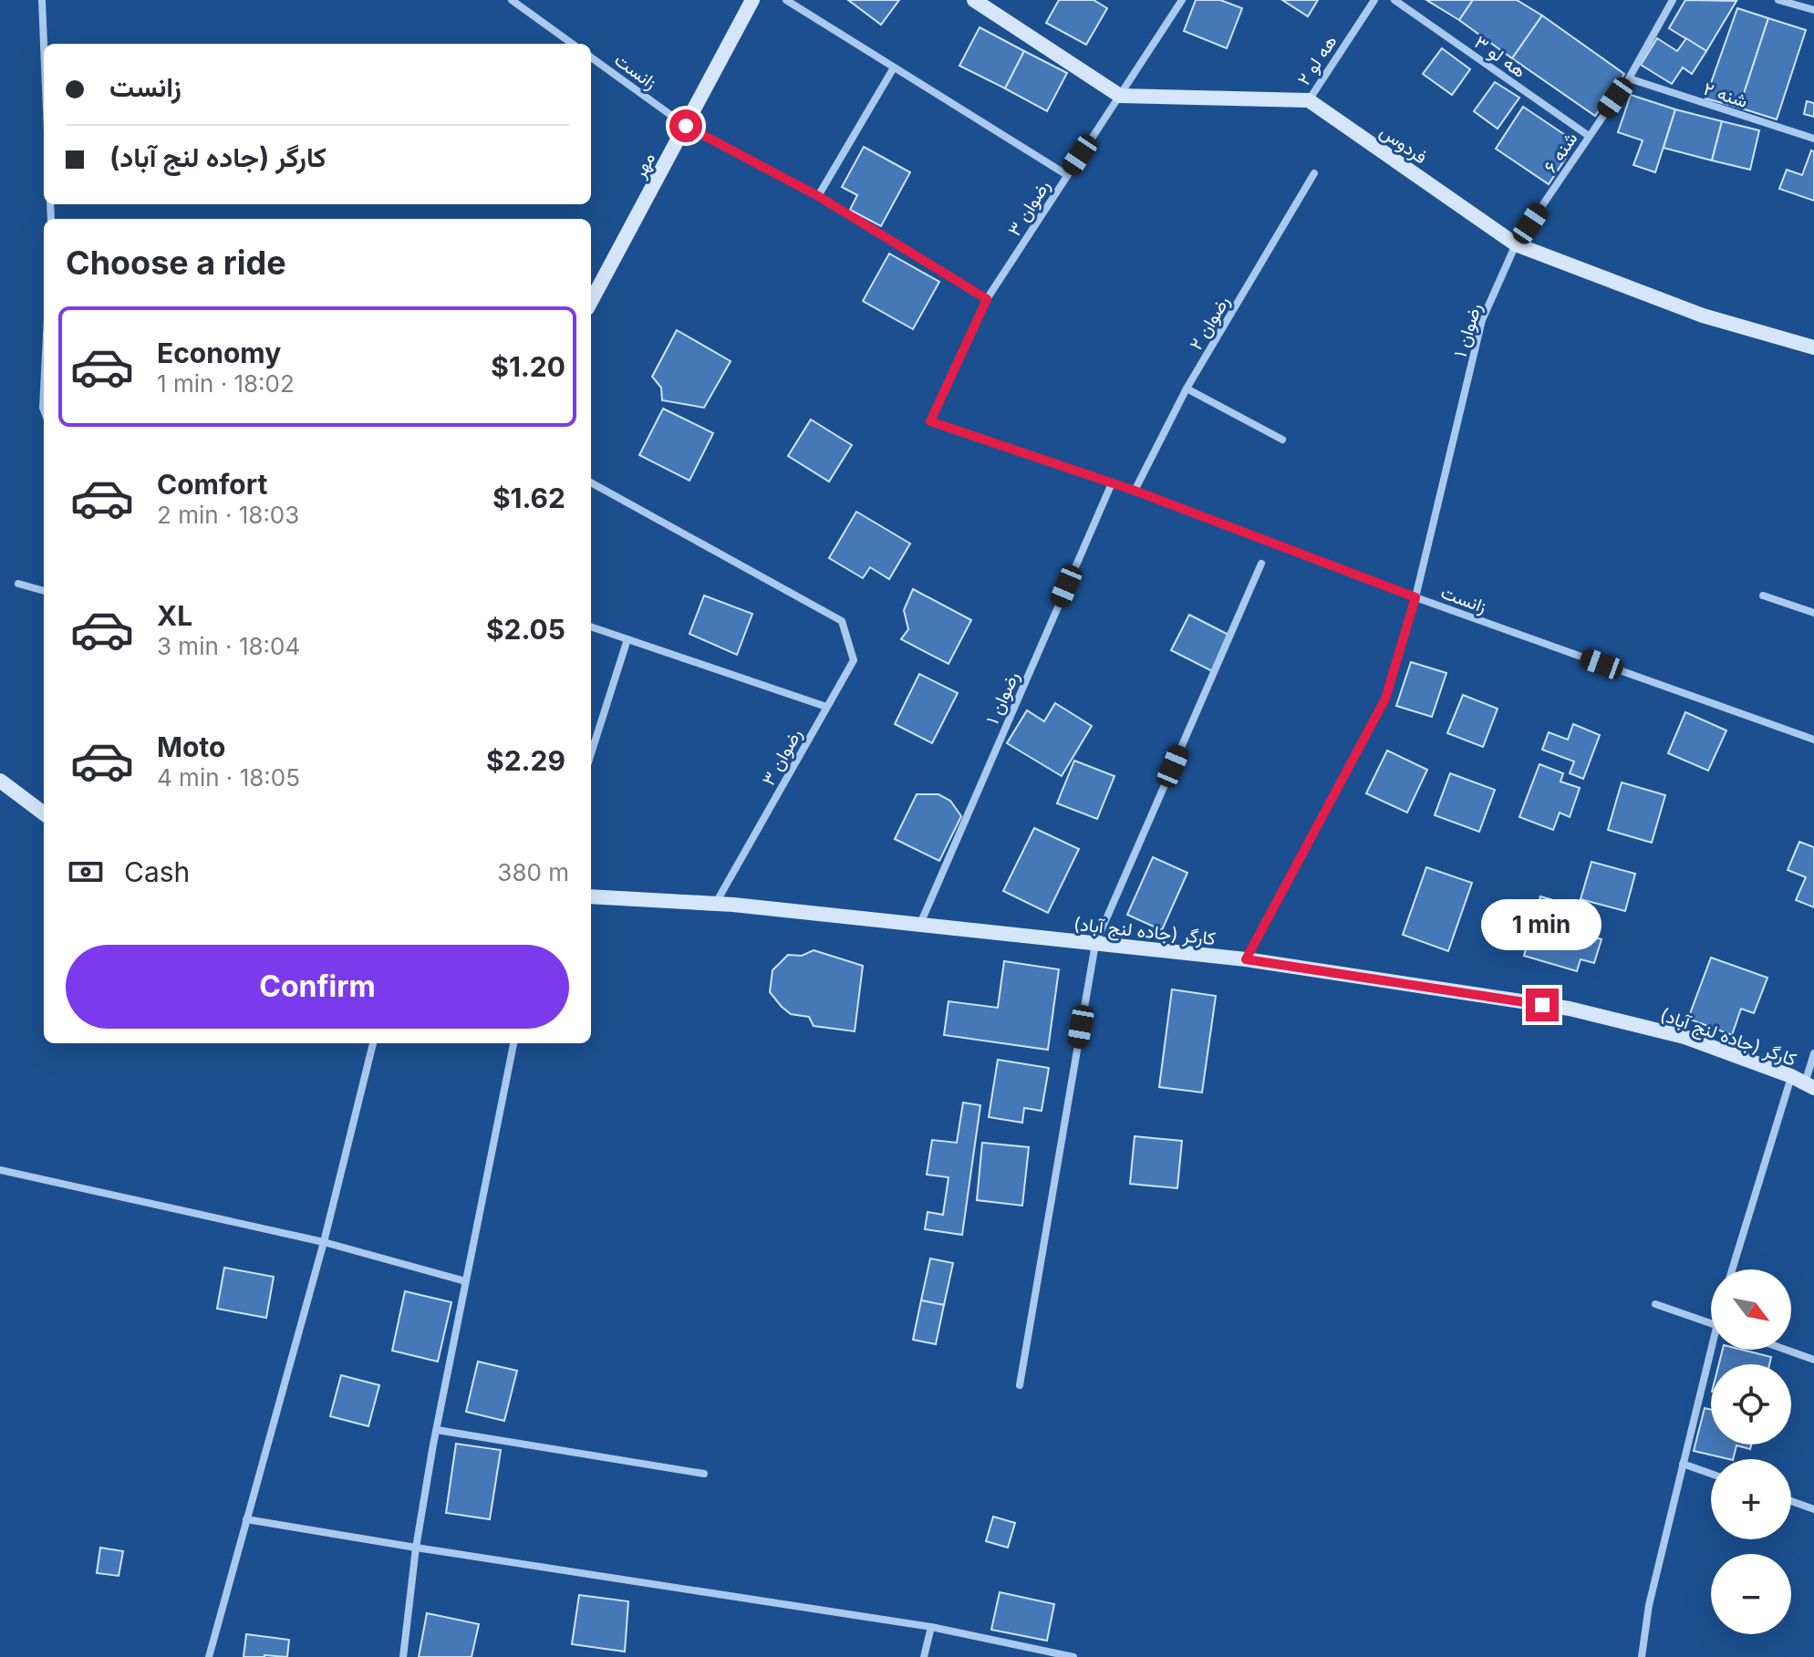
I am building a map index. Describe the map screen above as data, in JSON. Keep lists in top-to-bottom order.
{
  "streets": {
    "street": [
      "هه لو ۳",
      "هه لو ۲",
      "زانست",
      "شنه ۲",
      "فردوس",
      "شنه ۶",
      "مهر",
      "رضوان ۳",
      "رضوان ۲",
      "رضوان ۱",
      "کارگر (جاده لنج آباد)"
    ]
  },
  "crossings": [
    ["هه لو ۳", "شنه ۶"],
    ["هه لو ۲", "فردوس"],
    ["زانست", "مهر"],
    ["زانست", "رضوان ۳"],
    ["زانست", "رضوان ۲"],
    ["زانست", "رضوان ۱"],
    ["شنه ۲", "شنه ۶"],
    ["فردوس", "شنه ۶"],
    ["فردوس", "رضوان ۱"],
    ["شنه ۶", "رضوان ۱"],
    ["رضوان ۳", "کارگر (جاده لنج آباد)"],
    ["رضوان ۱", "کارگر (جاده لنج آباد)"]
  ],
  "north": "bottom right",
  "page": {
    "banner": ["زانست", "کارگر (جاده لنج آباد)"],
    "heading": "Choose a ride",
    "list": [
      {
        "name": "Economy",
        "note": "1 min · 18:02",
        "value": "$1.20"
      },
      {
        "name": "Comfort",
        "note": "2 min · 18:03",
        "value": "$1.62"
      },
      {
        "name": "XL",
        "note": "3 min · 18:04",
        "value": "$2.05"
      },
      {
        "name": "Moto",
        "note": "4 min · 18:05",
        "value": "$2.29"
      }
    ],
    "pay": ["Cash", "380 m"],
    "bubble": "1 min",
    "buttons": "Confirm",
    "map_buttons": ["+", "−"]
  }
}
